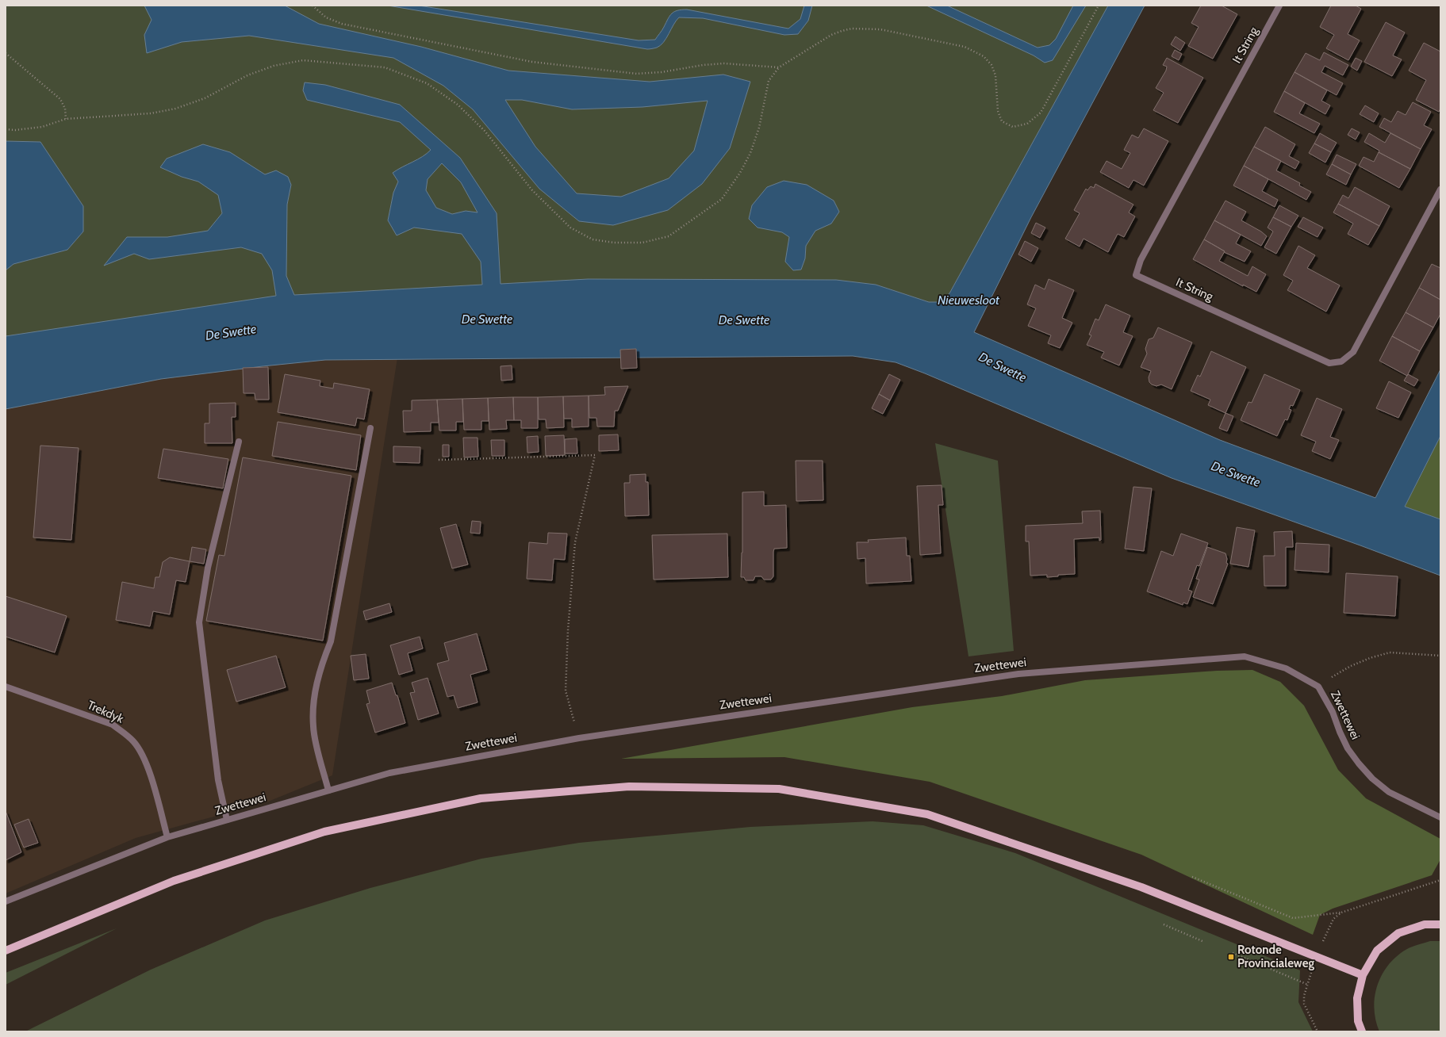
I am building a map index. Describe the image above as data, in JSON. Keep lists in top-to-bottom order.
{
  "streets": {
    "street": ["It String", "Zwettewei", "Trekdyk"]
  },
  "crossings": [
    ["Zwettewei", "Trekdyk"]
  ],
  "water": ["Nieuwesloot", "De Swette"],
  "places": {
    "transit": ["Rotonde Provincialeweg"]
  }
}
